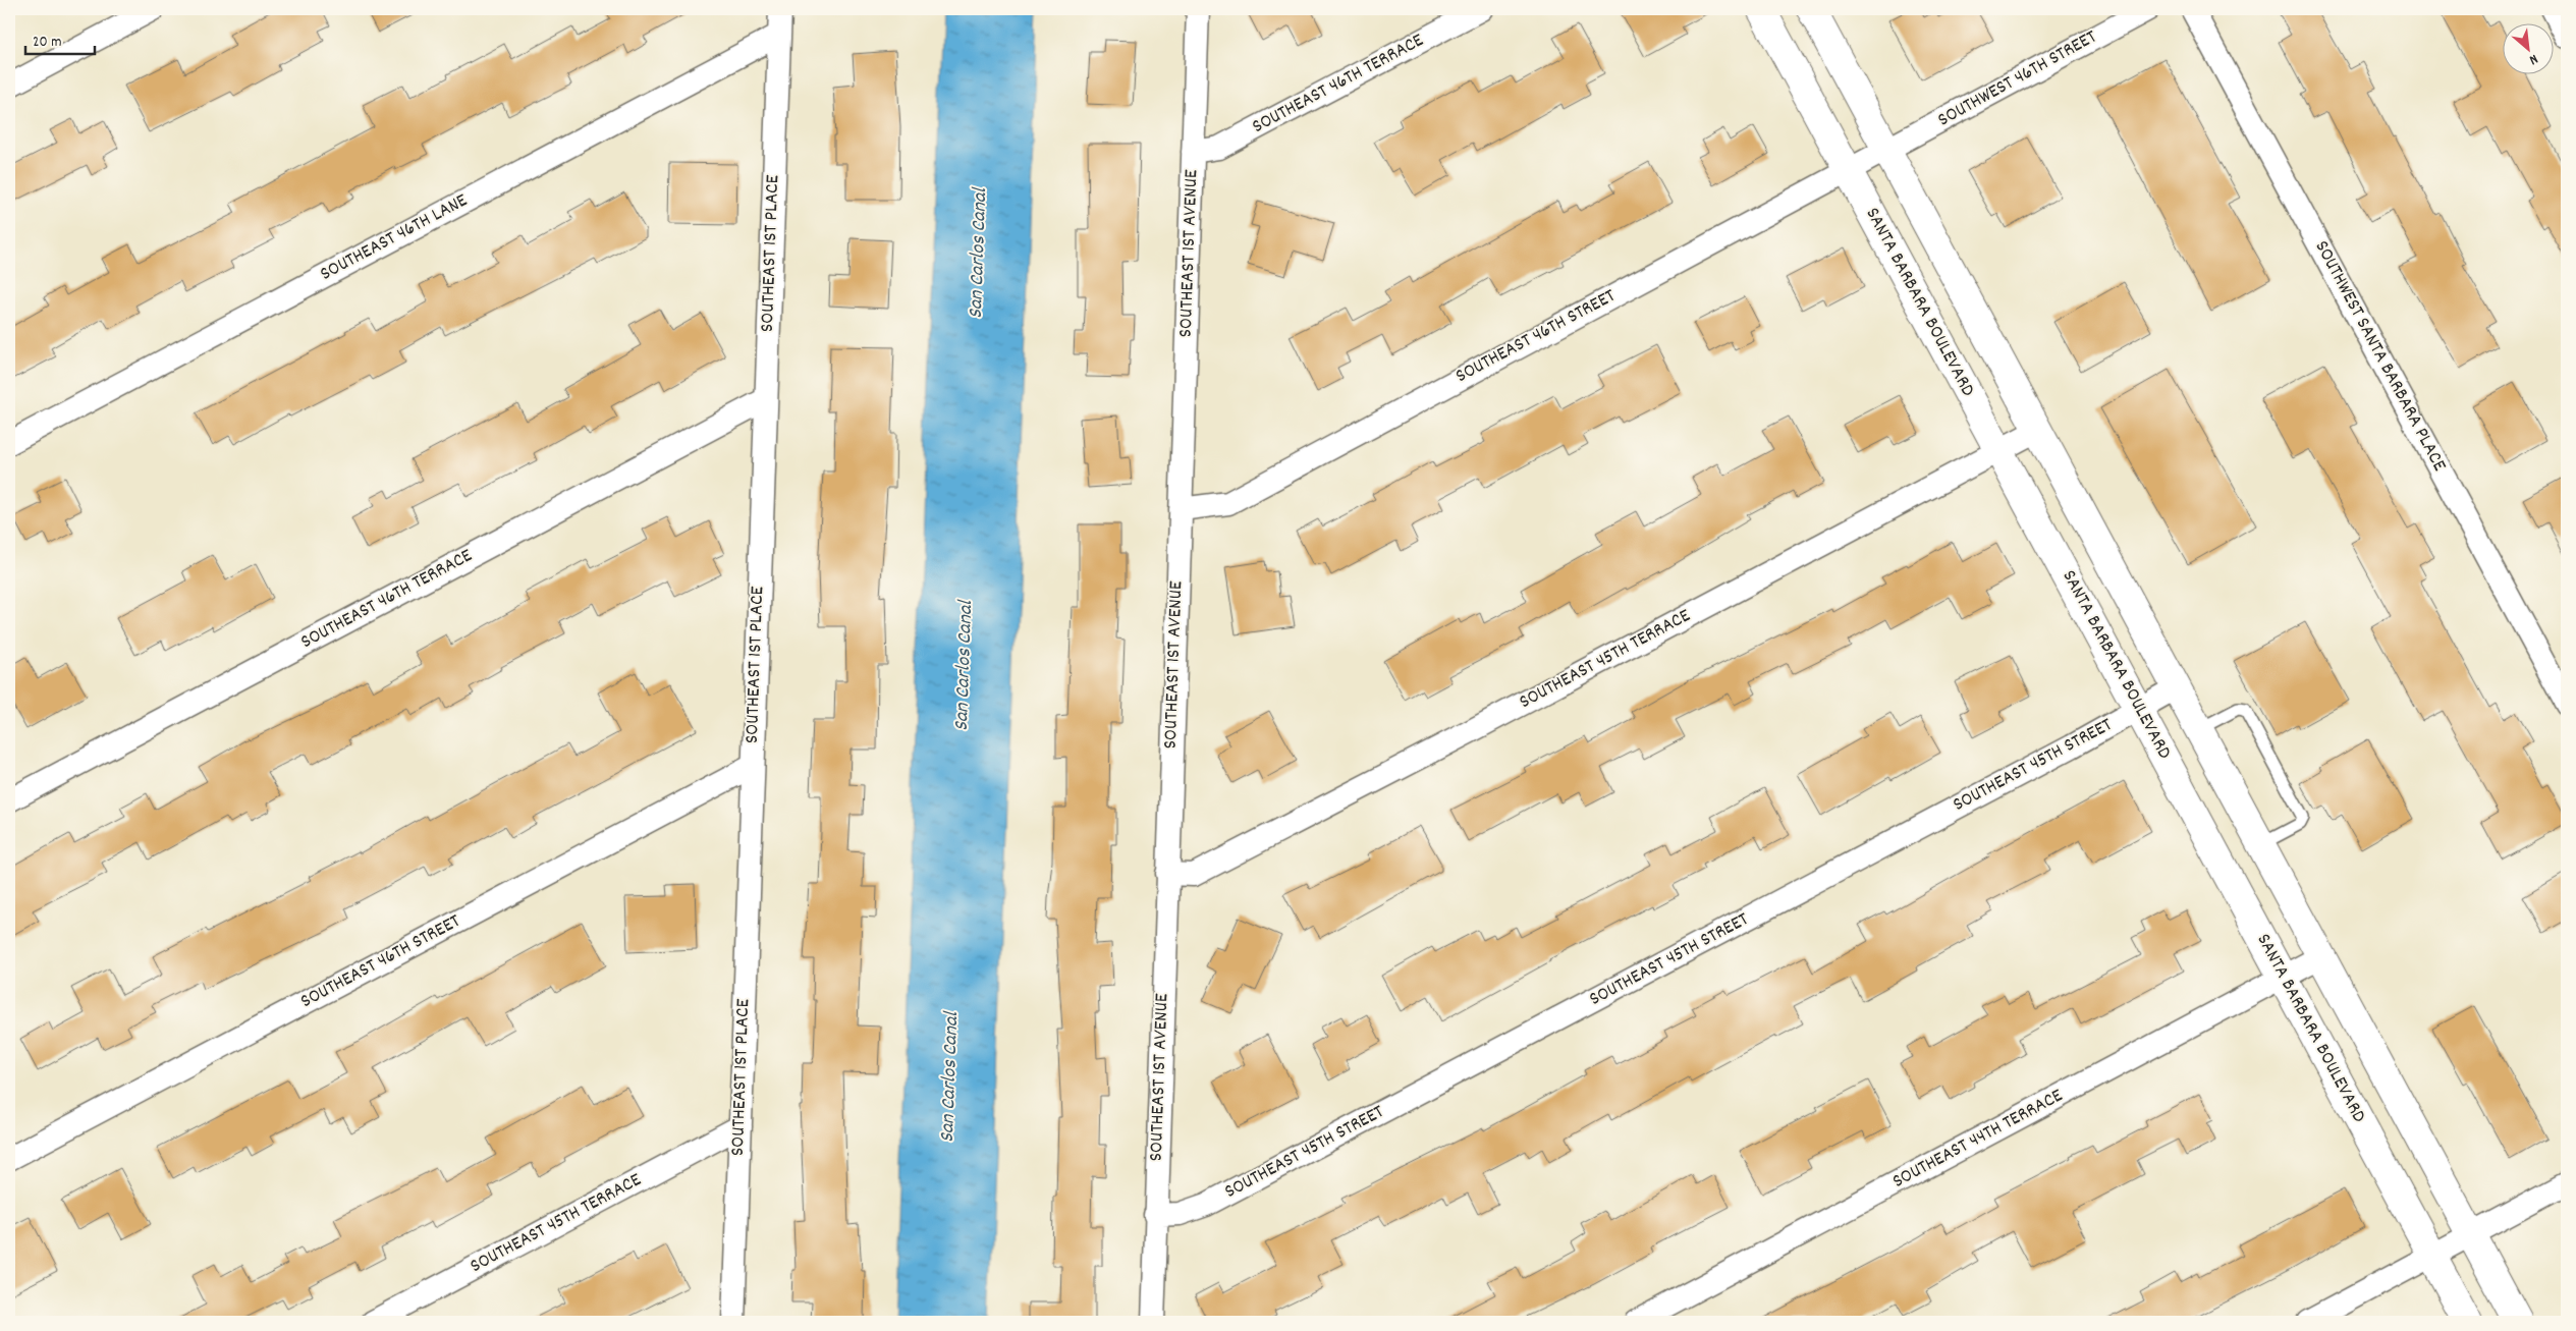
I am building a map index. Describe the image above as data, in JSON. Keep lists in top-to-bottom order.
{
  "streets": {
    "main road": ["SANTA BARBARA BOULEVARD"],
    "street": [
      "SOUTHWEST 46TH STREET",
      "SOUTHEAST 46TH TERRACE",
      "SOUTHEAST 46TH LANE",
      "SOUTHEAST 1ST PLACE",
      "SOUTHEAST 1ST AVENUE",
      "SOUTHEAST 46TH STREET",
      "SOUTHWEST SANTA BARBARA PLACE",
      "SOUTHEAST 45TH TERRACE",
      "SOUTHEAST 45TH STREET",
      "SOUTHEAST 44TH TERRACE"
    ]
  },
  "crossings": [
    ["SOUTHWEST 46TH STREET", "SOUTHEAST 46TH STREET"],
    ["SOUTHEAST 46TH TERRACE", "SOUTHEAST 1ST PLACE"],
    ["SOUTHEAST 46TH TERRACE", "SOUTHEAST 1ST AVENUE"],
    ["SOUTHEAST 46TH LANE", "SOUTHEAST 1ST PLACE"],
    ["SOUTHEAST 1ST PLACE", "SOUTHEAST 46TH STREET"],
    ["SOUTHEAST 1ST PLACE", "SOUTHEAST 45TH TERRACE"],
    ["SOUTHEAST 1ST AVENUE", "SOUTHEAST 46TH STREET"],
    ["SOUTHEAST 1ST AVENUE", "SOUTHEAST 45TH TERRACE"],
    ["SOUTHEAST 1ST AVENUE", "SOUTHEAST 45TH STREET"],
    ["SANTA BARBARA BOULEVARD", "SOUTHEAST 46TH STREET"],
    ["SANTA BARBARA BOULEVARD", "SOUTHEAST 45TH TERRACE"],
    ["SANTA BARBARA BOULEVARD", "SOUTHEAST 45TH STREET"],
    ["SANTA BARBARA BOULEVARD", "SOUTHEAST 44TH TERRACE"]
  ],
  "water": ["San Carlos Canal"],
  "scale_bar": "20 m",
  "north": "bottom right"
}
